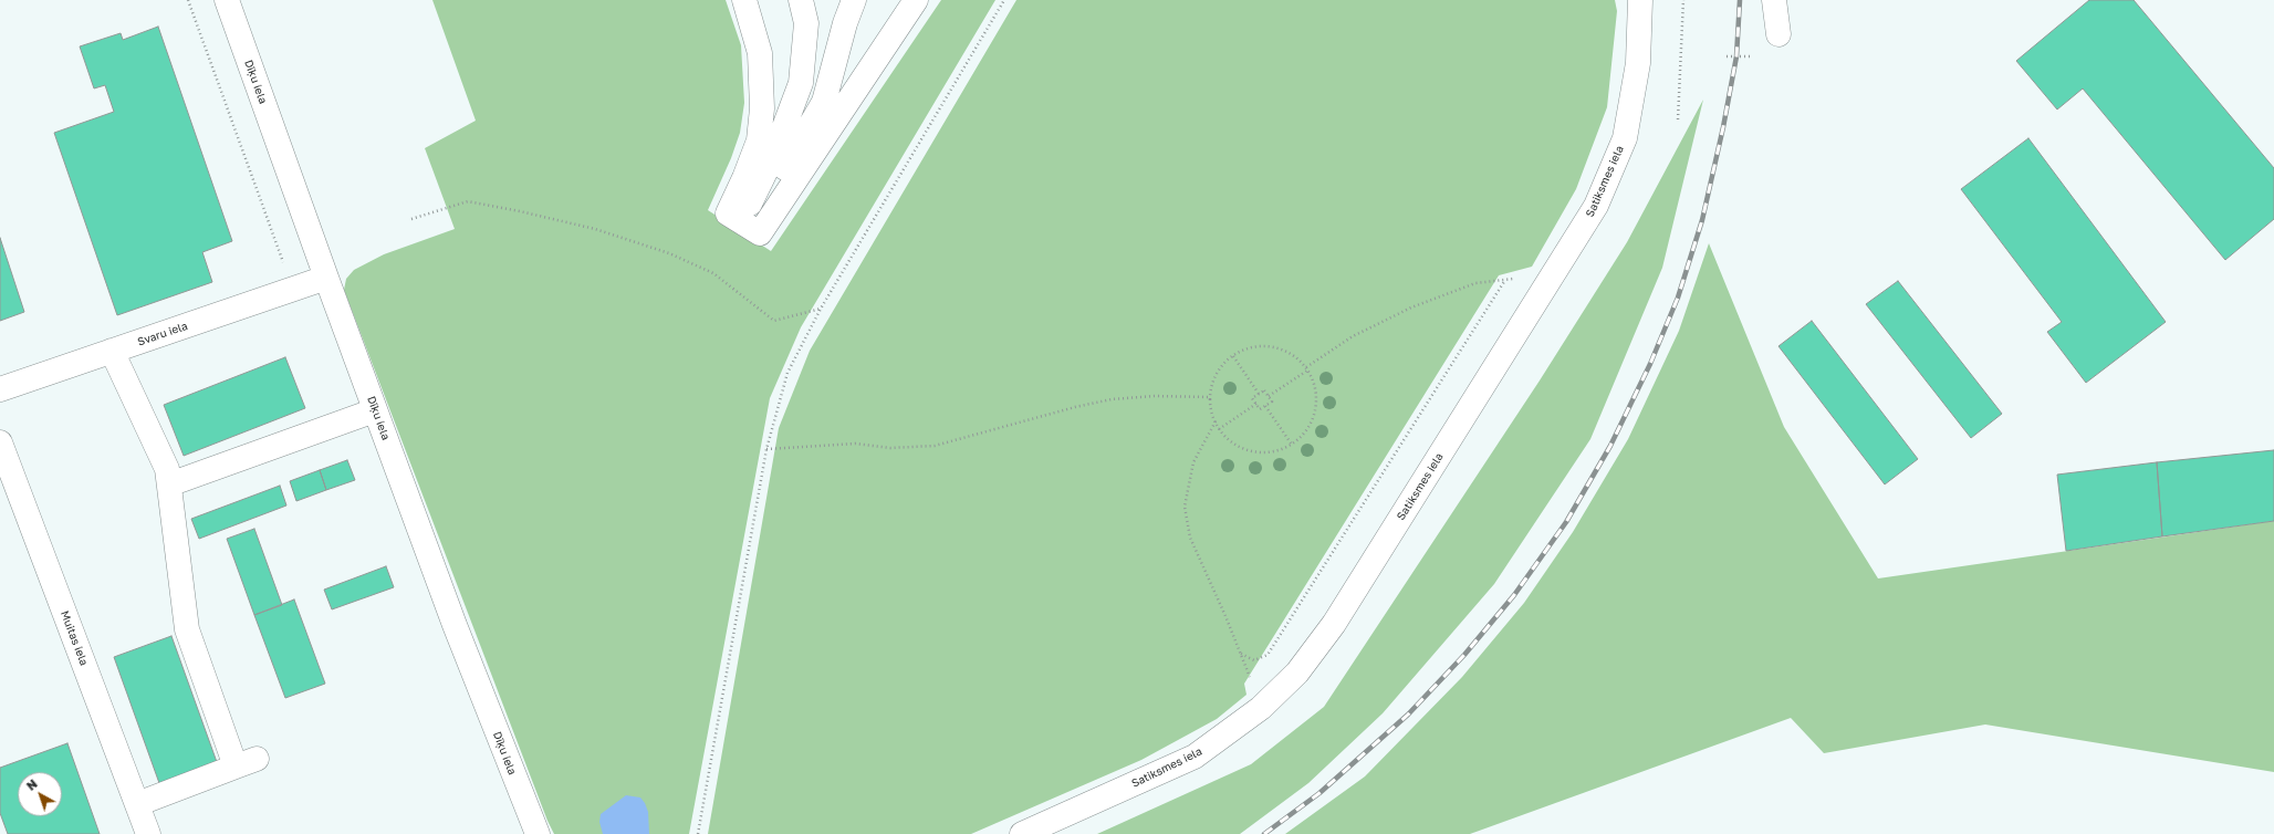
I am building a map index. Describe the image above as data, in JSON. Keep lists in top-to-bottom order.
{
  "streets": {
    "street": [
      "Dīķu iela",
      "Satiksmes iela",
      "Svaru iela",
      "Muitas iela"
    ]
  },
  "crossings": [
    ["Dīķu iela", "Svaru iela"]
  ],
  "north": "top left"
}
